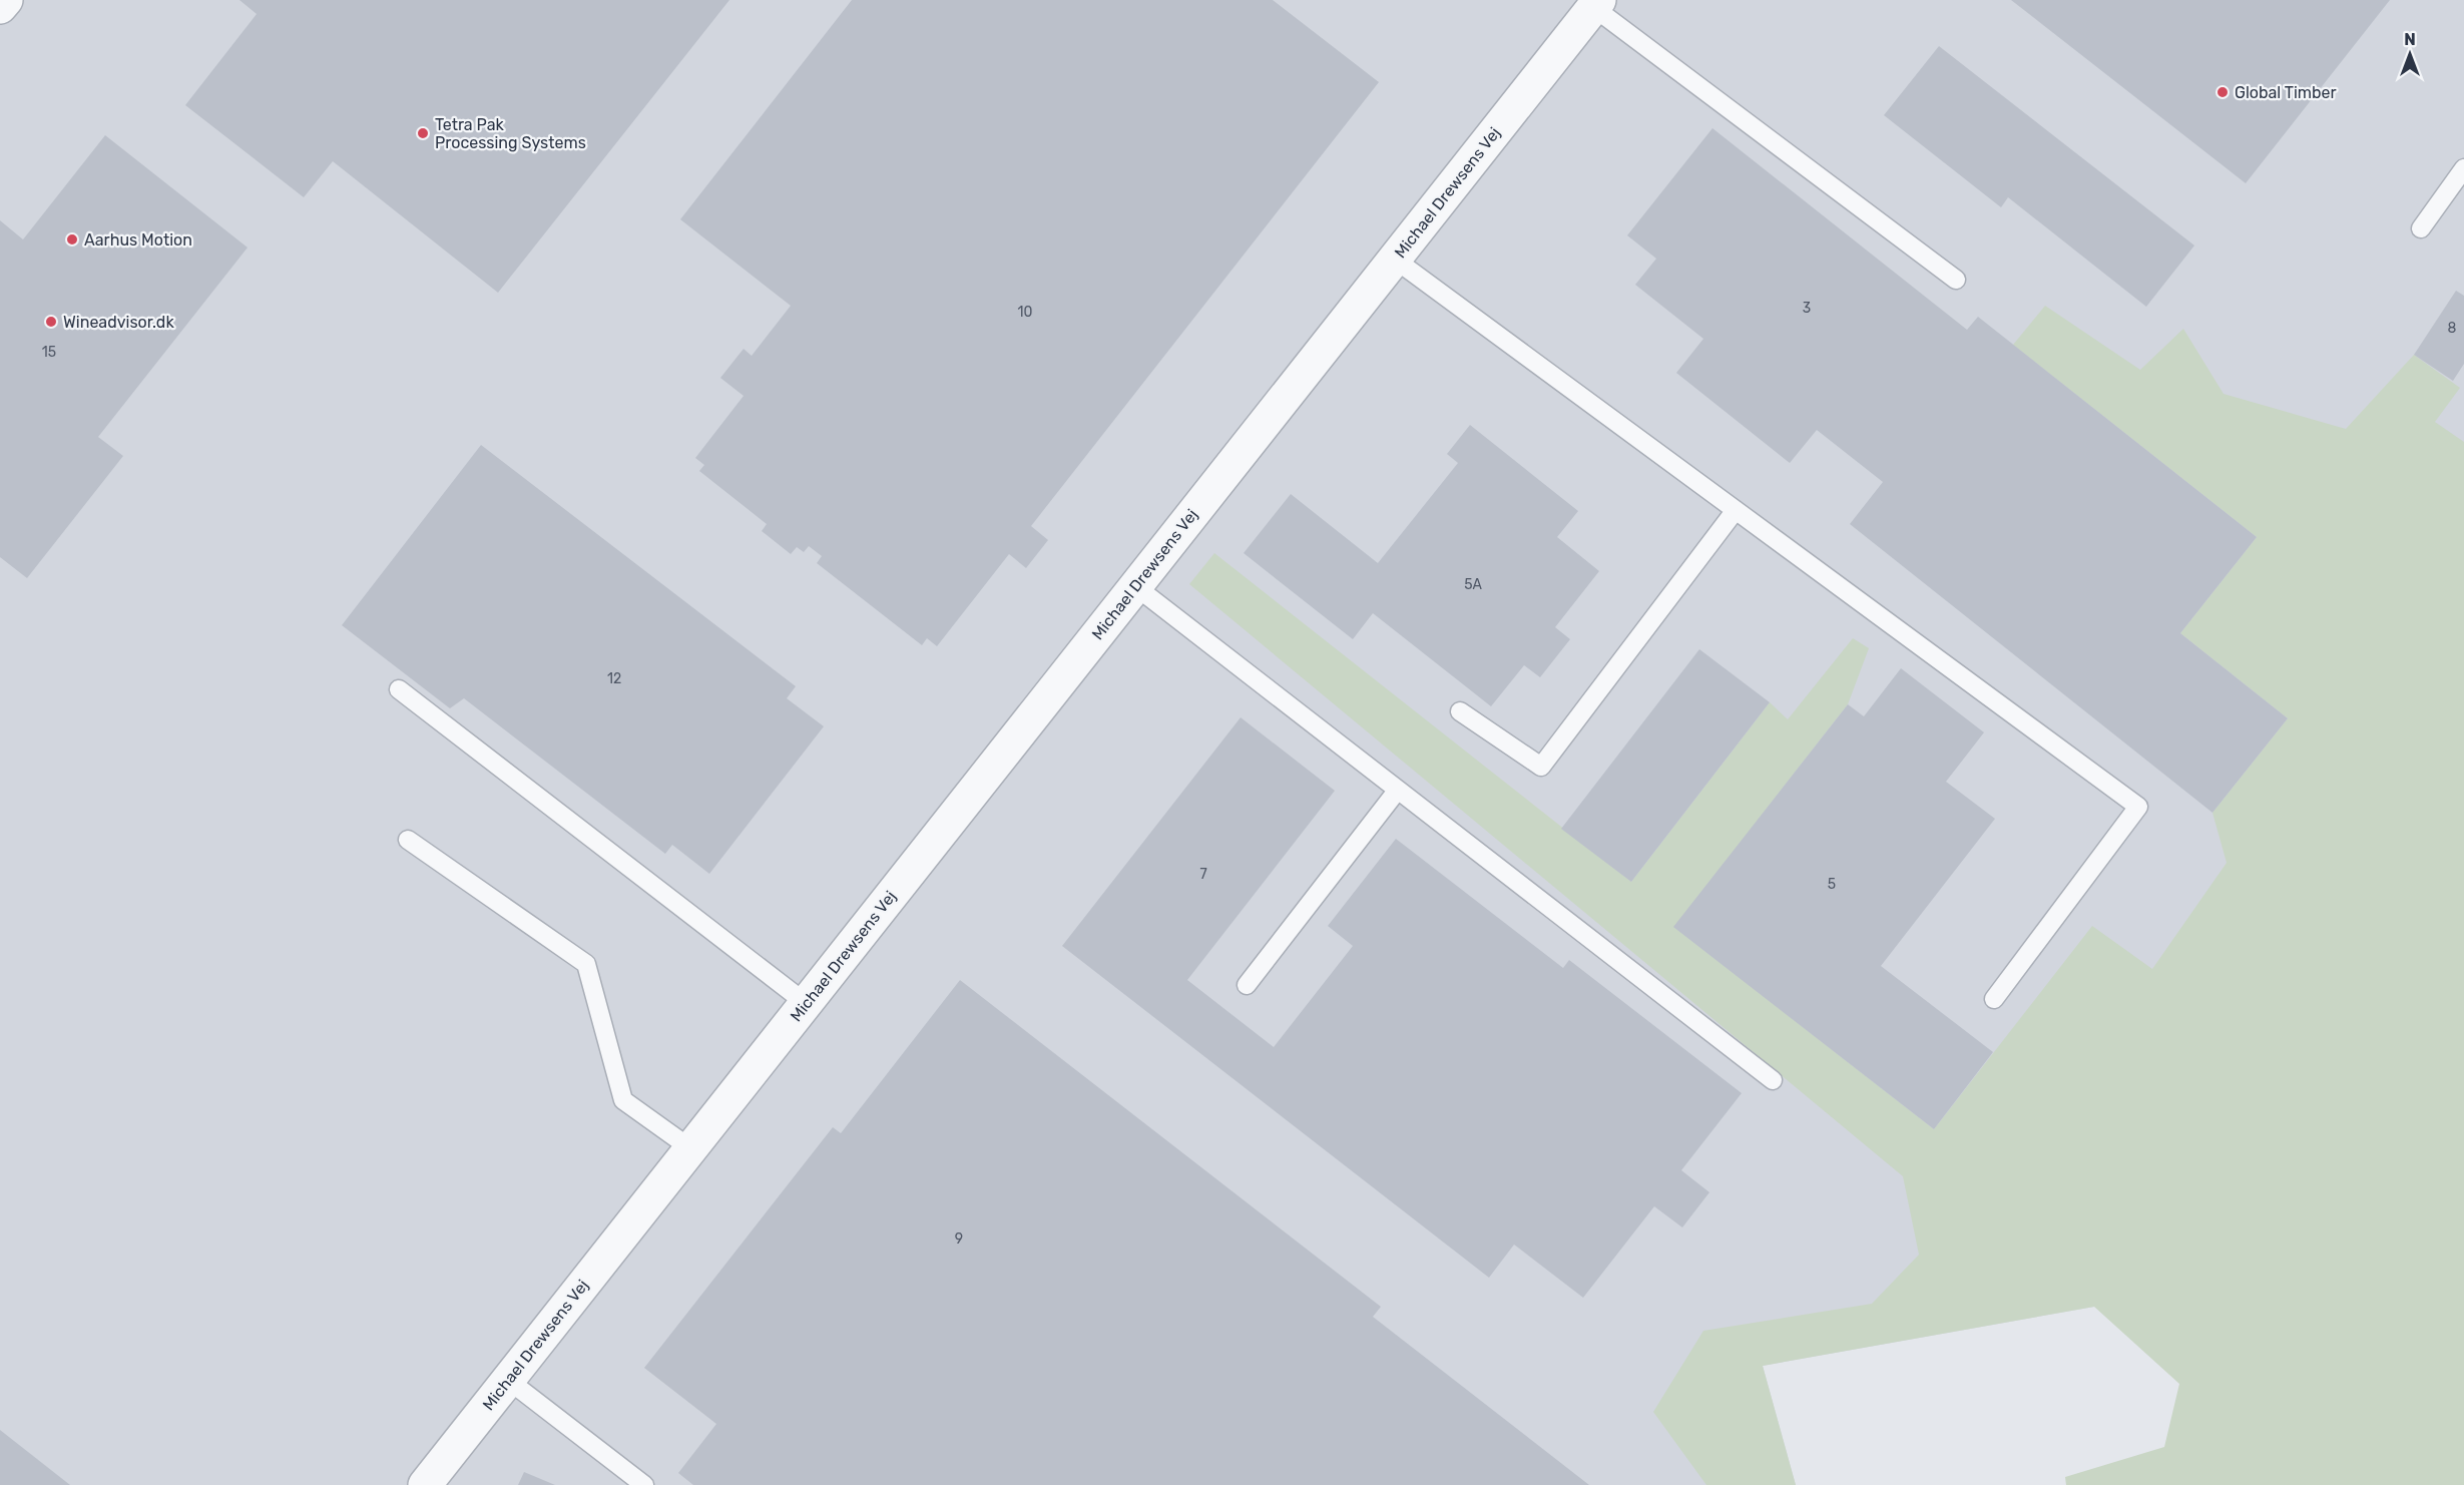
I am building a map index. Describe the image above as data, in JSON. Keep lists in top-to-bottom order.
{
  "streets": {
    "street": ["Michael Drewsens Vej"]
  },
  "places": [
    "Global Timber",
    "Tetra Pak Processing Systems",
    "Aarhus Motion",
    "Wineadvisor.dk"
  ],
  "house_numbers": [
    "3",
    "10",
    "8",
    "15",
    "5A",
    "12",
    "7",
    "5",
    "9"
  ],
  "north": "top"
}
